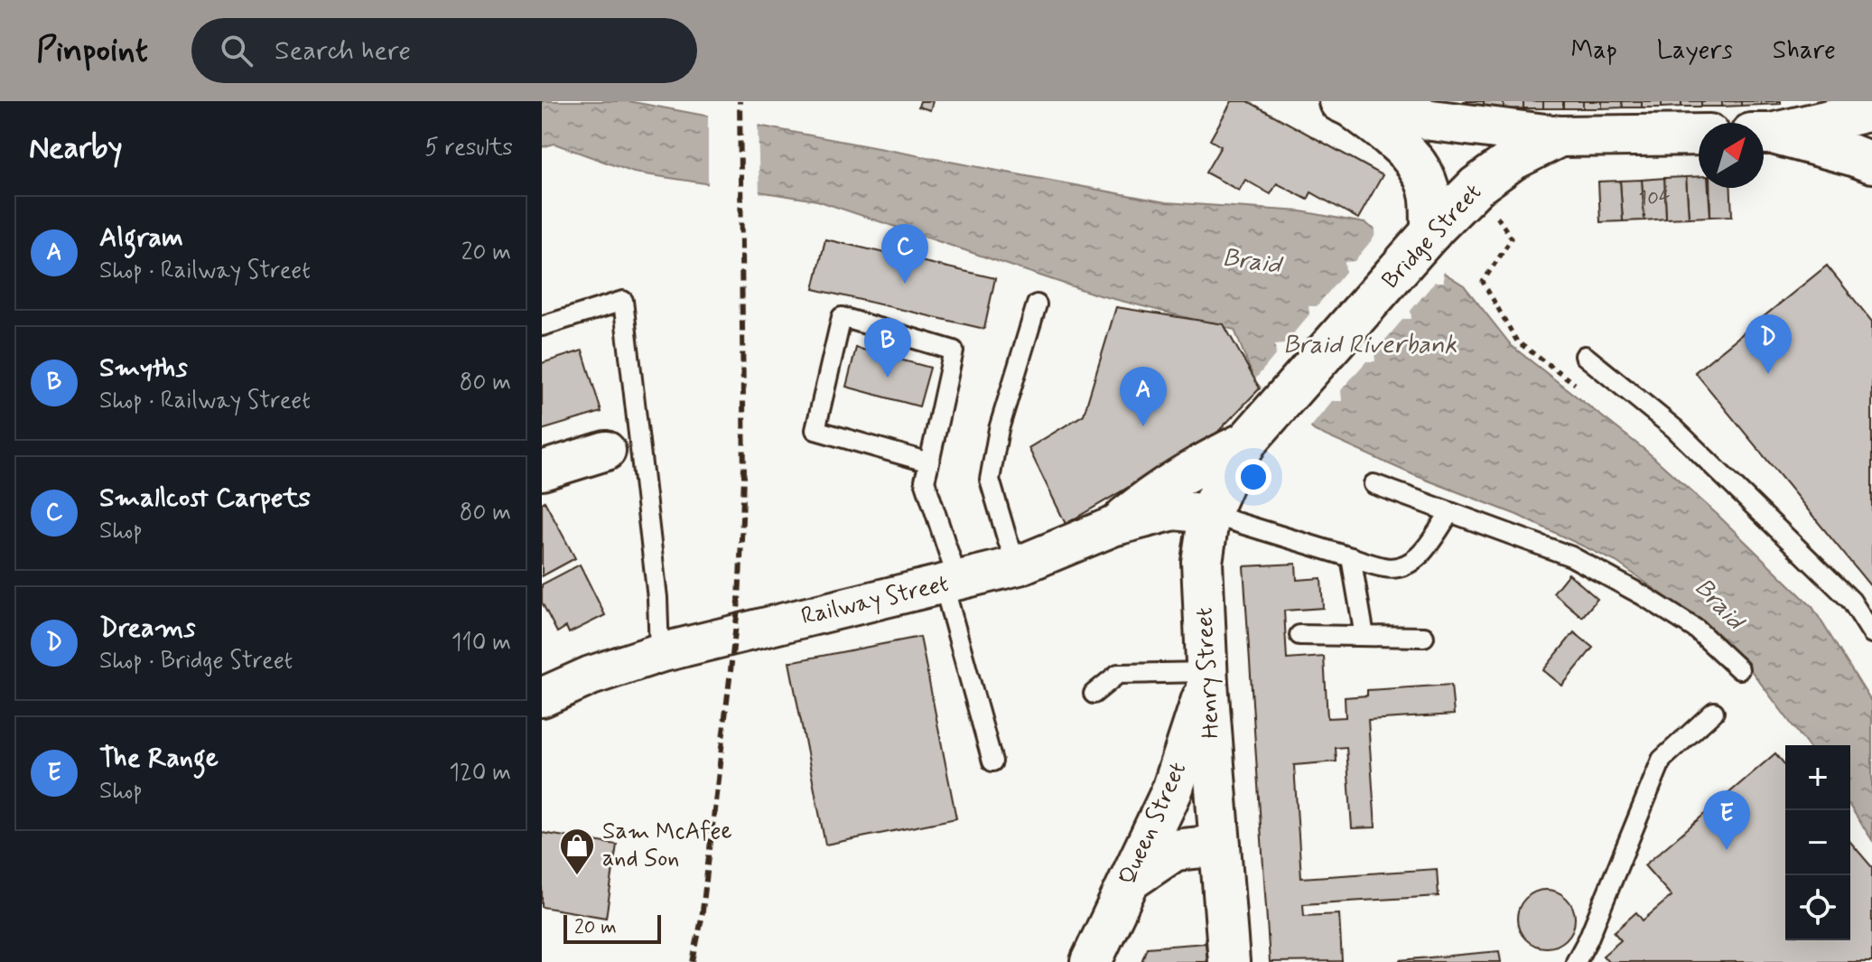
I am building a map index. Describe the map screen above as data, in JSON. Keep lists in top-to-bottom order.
{
  "streets": {
    "main road": ["Bridge Street", "Henry Street", "Queen Street"],
    "street": ["Railway Street"]
  },
  "crossings": [
    ["Bridge Street", "Henry Street"],
    ["Railway Street", "Henry Street"],
    ["Henry Street", "Queen Street"]
  ],
  "water": ["Braid", "Braid Riverbank"],
  "places": {
    "shop": ["Sam McAfee and Son"]
  },
  "house_numbers": ["104"],
  "scale_bar": "20 m",
  "north": "top right",
  "page": {
    "header": "Pinpoint",
    "search": "Search here",
    "nav": ["Map", "Layers", "Share"],
    "heading": ["Nearby", "5 results"],
    "list": [
      {
        "mark": "A",
        "name": "Algram",
        "note": "Shop · Railway Street",
        "value": "20 m"
      },
      {
        "mark": "B",
        "name": "Smyths",
        "note": "Shop · Railway Street",
        "value": "80 m"
      },
      {
        "mark": "C",
        "name": "Smallcost Carpets",
        "note": "Shop",
        "value": "80 m"
      },
      {
        "mark": "D",
        "name": "Dreams",
        "note": "Shop · Bridge Street",
        "value": "110 m"
      },
      {
        "mark": "E",
        "name": "The Range",
        "note": "Shop",
        "value": "120 m"
      }
    ],
    "pins": [
      "C",
      "D",
      "B",
      "A",
      "E"
    ],
    "map_buttons": ["+", "−"],
    "scale": "20 m"
  }
}
